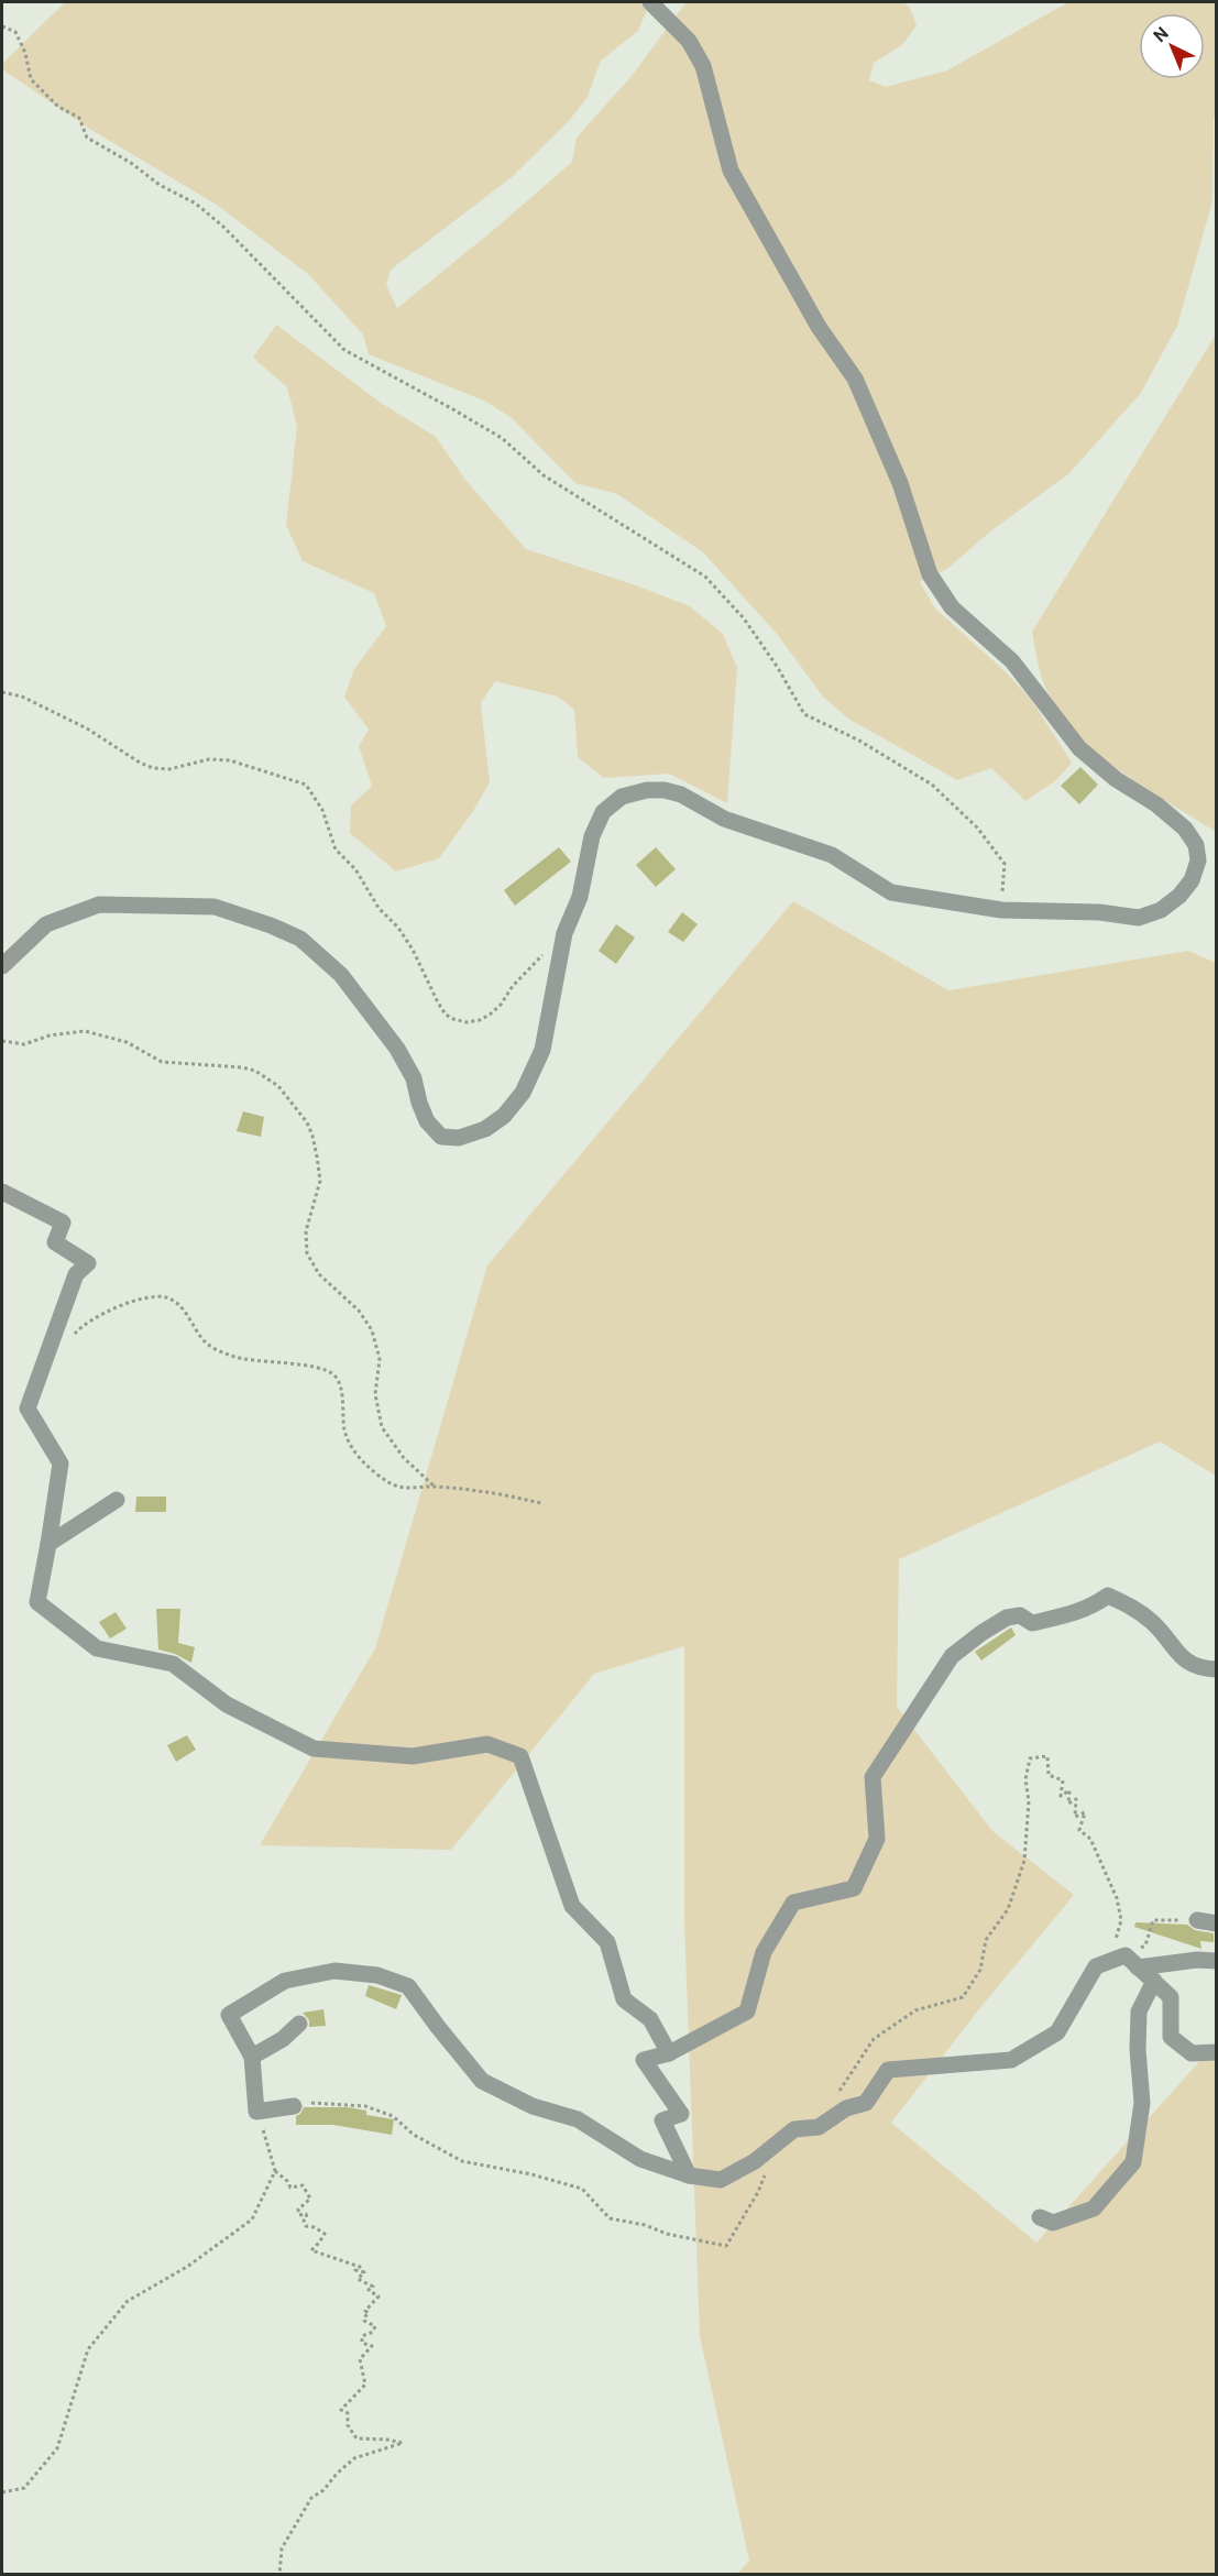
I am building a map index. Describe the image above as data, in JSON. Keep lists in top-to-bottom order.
{
  "north": "top left"
}
